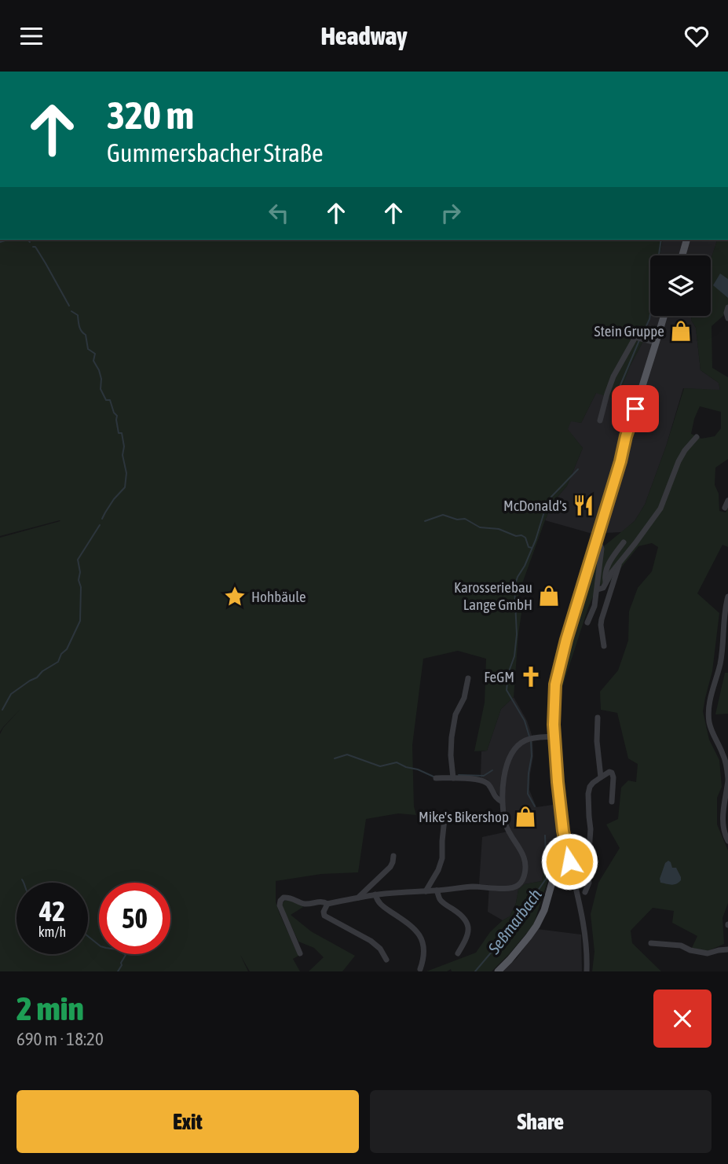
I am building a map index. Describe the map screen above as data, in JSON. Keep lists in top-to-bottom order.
{
  "water": ["Seßmarbach"],
  "places": {
    "shop": ["Stein Gruppe", "Karosseriebau Lange GmbH", "Mike's Bikershop"],
    "restaurant": ["McDonald's"],
    "place": ["Hohbäule"],
    "church": ["FeGM"]
  },
  "page": {
    "header": "Headway",
    "turn": ["320 m", "Gummersbacher Straße"],
    "speed": "42 km/h",
    "limit": "50",
    "heading": ["2 min", "690 m · 18:20"],
    "buttons": ["Exit", "Share"]
  }
}
